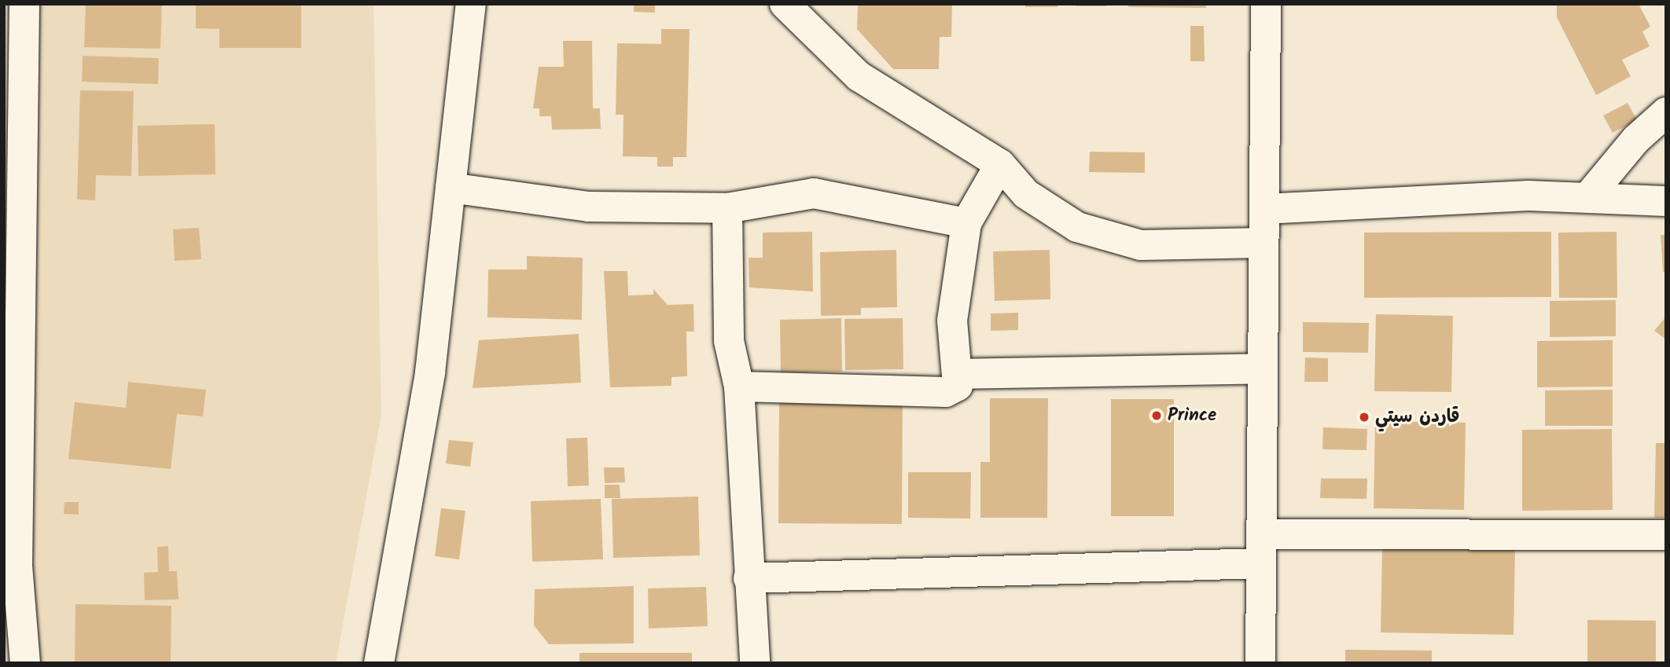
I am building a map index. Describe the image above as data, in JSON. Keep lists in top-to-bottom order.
{
  "places": ["Prince", "قاردن سيتي"]
}
